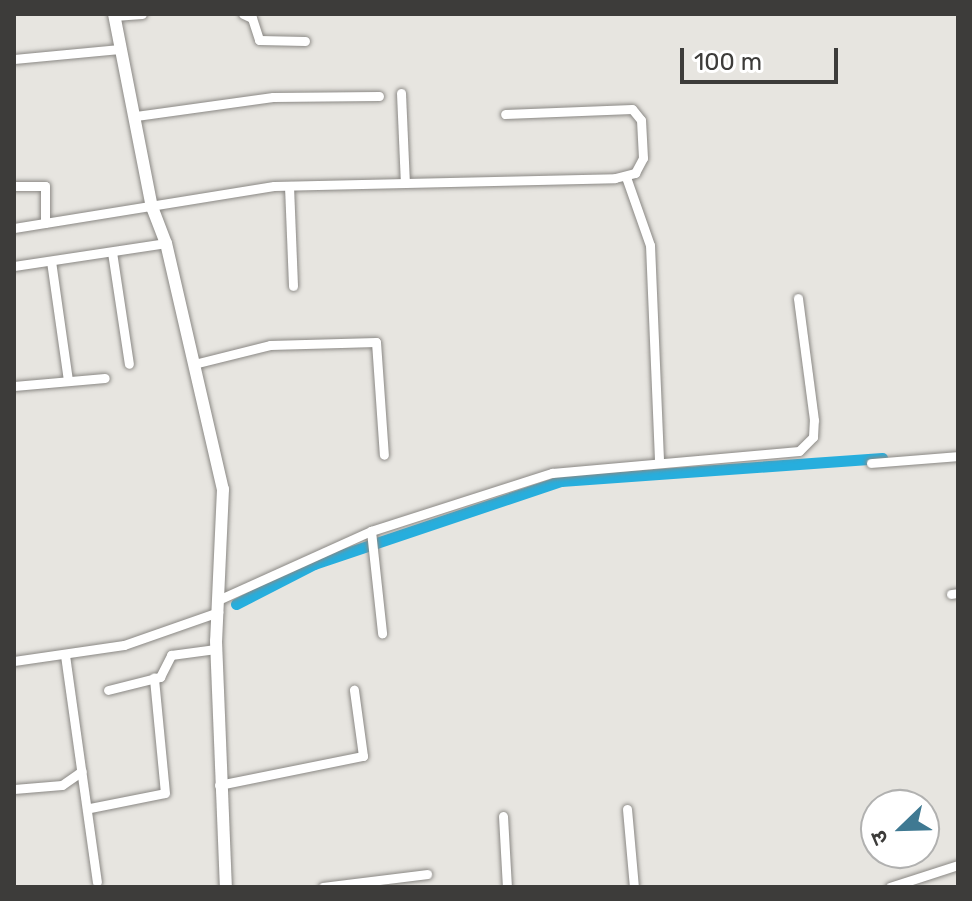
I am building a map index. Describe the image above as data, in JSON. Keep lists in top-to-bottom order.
{
  "scale_bar": "100 m",
  "north": "bottom left"
}
